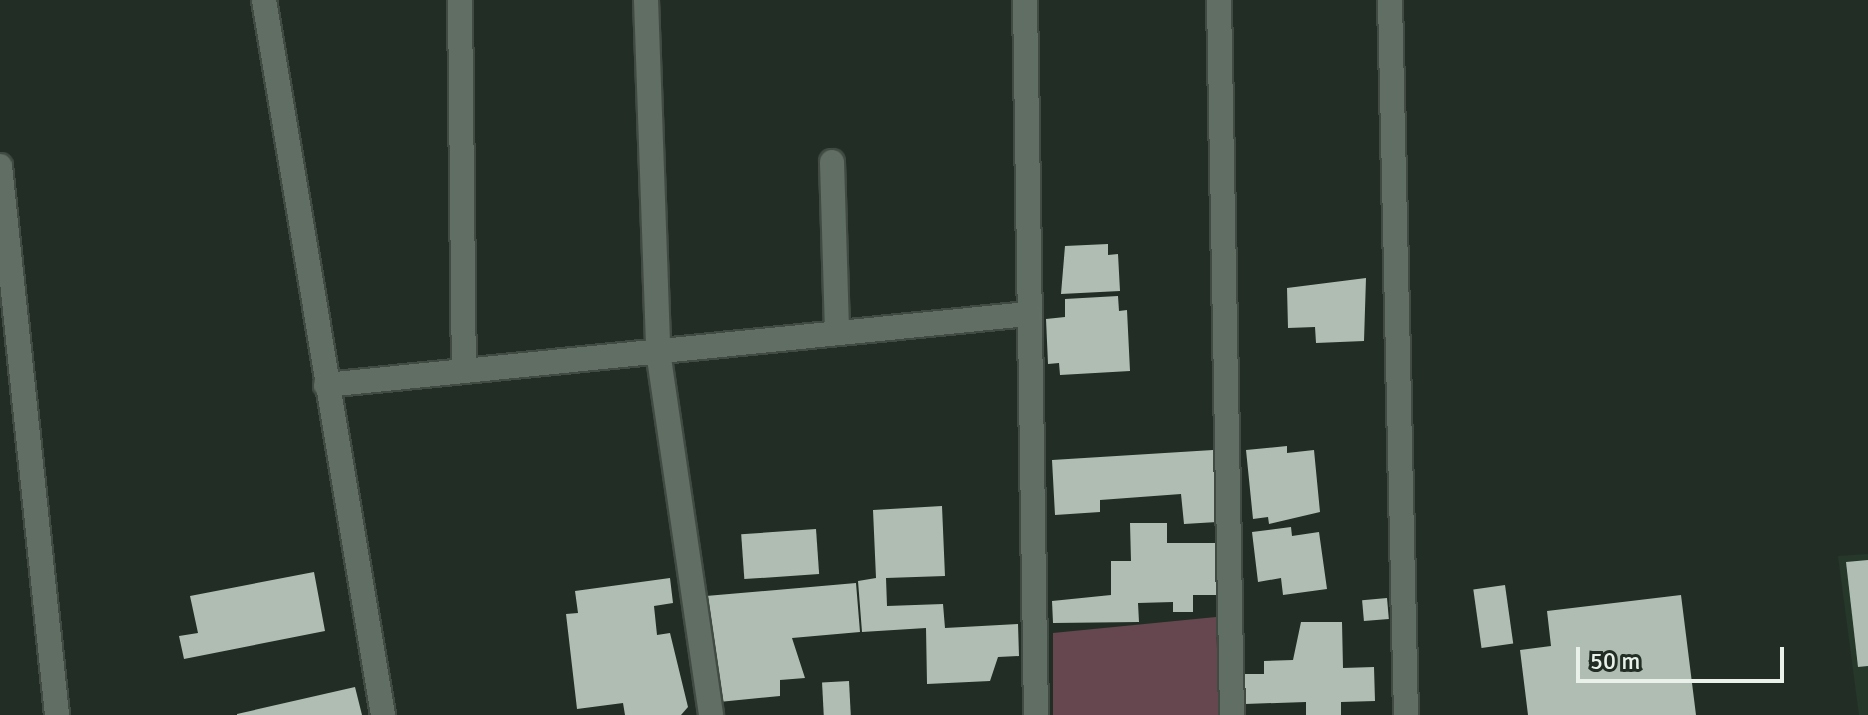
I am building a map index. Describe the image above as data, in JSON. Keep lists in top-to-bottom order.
{
  "scale_bar": "50 m"
}
